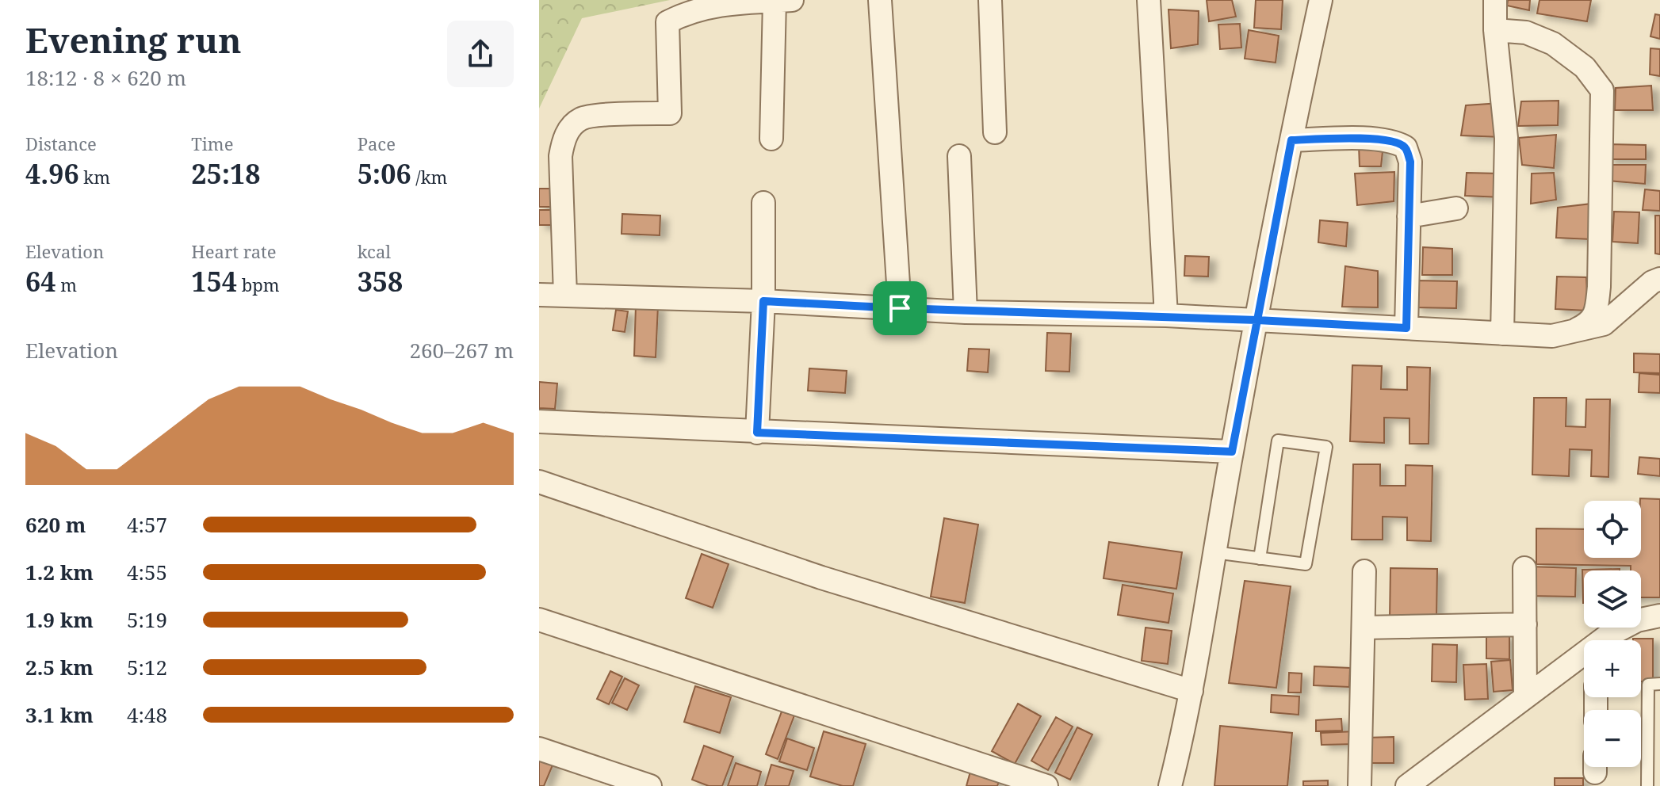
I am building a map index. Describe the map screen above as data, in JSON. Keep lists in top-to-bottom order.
{
  "page": {
    "heading": ["Evening run", "18:12 · 8 × 620 m"],
    "stats": [
      ["Distance", "4.96 km"],
      ["Time", "25:18"],
      ["Pace", "5:06 /km"],
      ["Elevation", "64 m"],
      ["Heart rate", "154 bpm"],
      ["kcal", "358"]
    ],
    "chart": ["Elevation", "260–267 m"],
    "list": [
      {
        "name": "620 m",
        "note": "4:57"
      },
      {
        "name": "1.2 km",
        "note": "4:55"
      },
      {
        "name": "1.9 km",
        "note": "5:19"
      },
      {
        "name": "2.5 km",
        "note": "5:12"
      },
      {
        "name": "3.1 km",
        "note": "4:48"
      }
    ],
    "map_buttons": ["+", "−"]
  }
}
